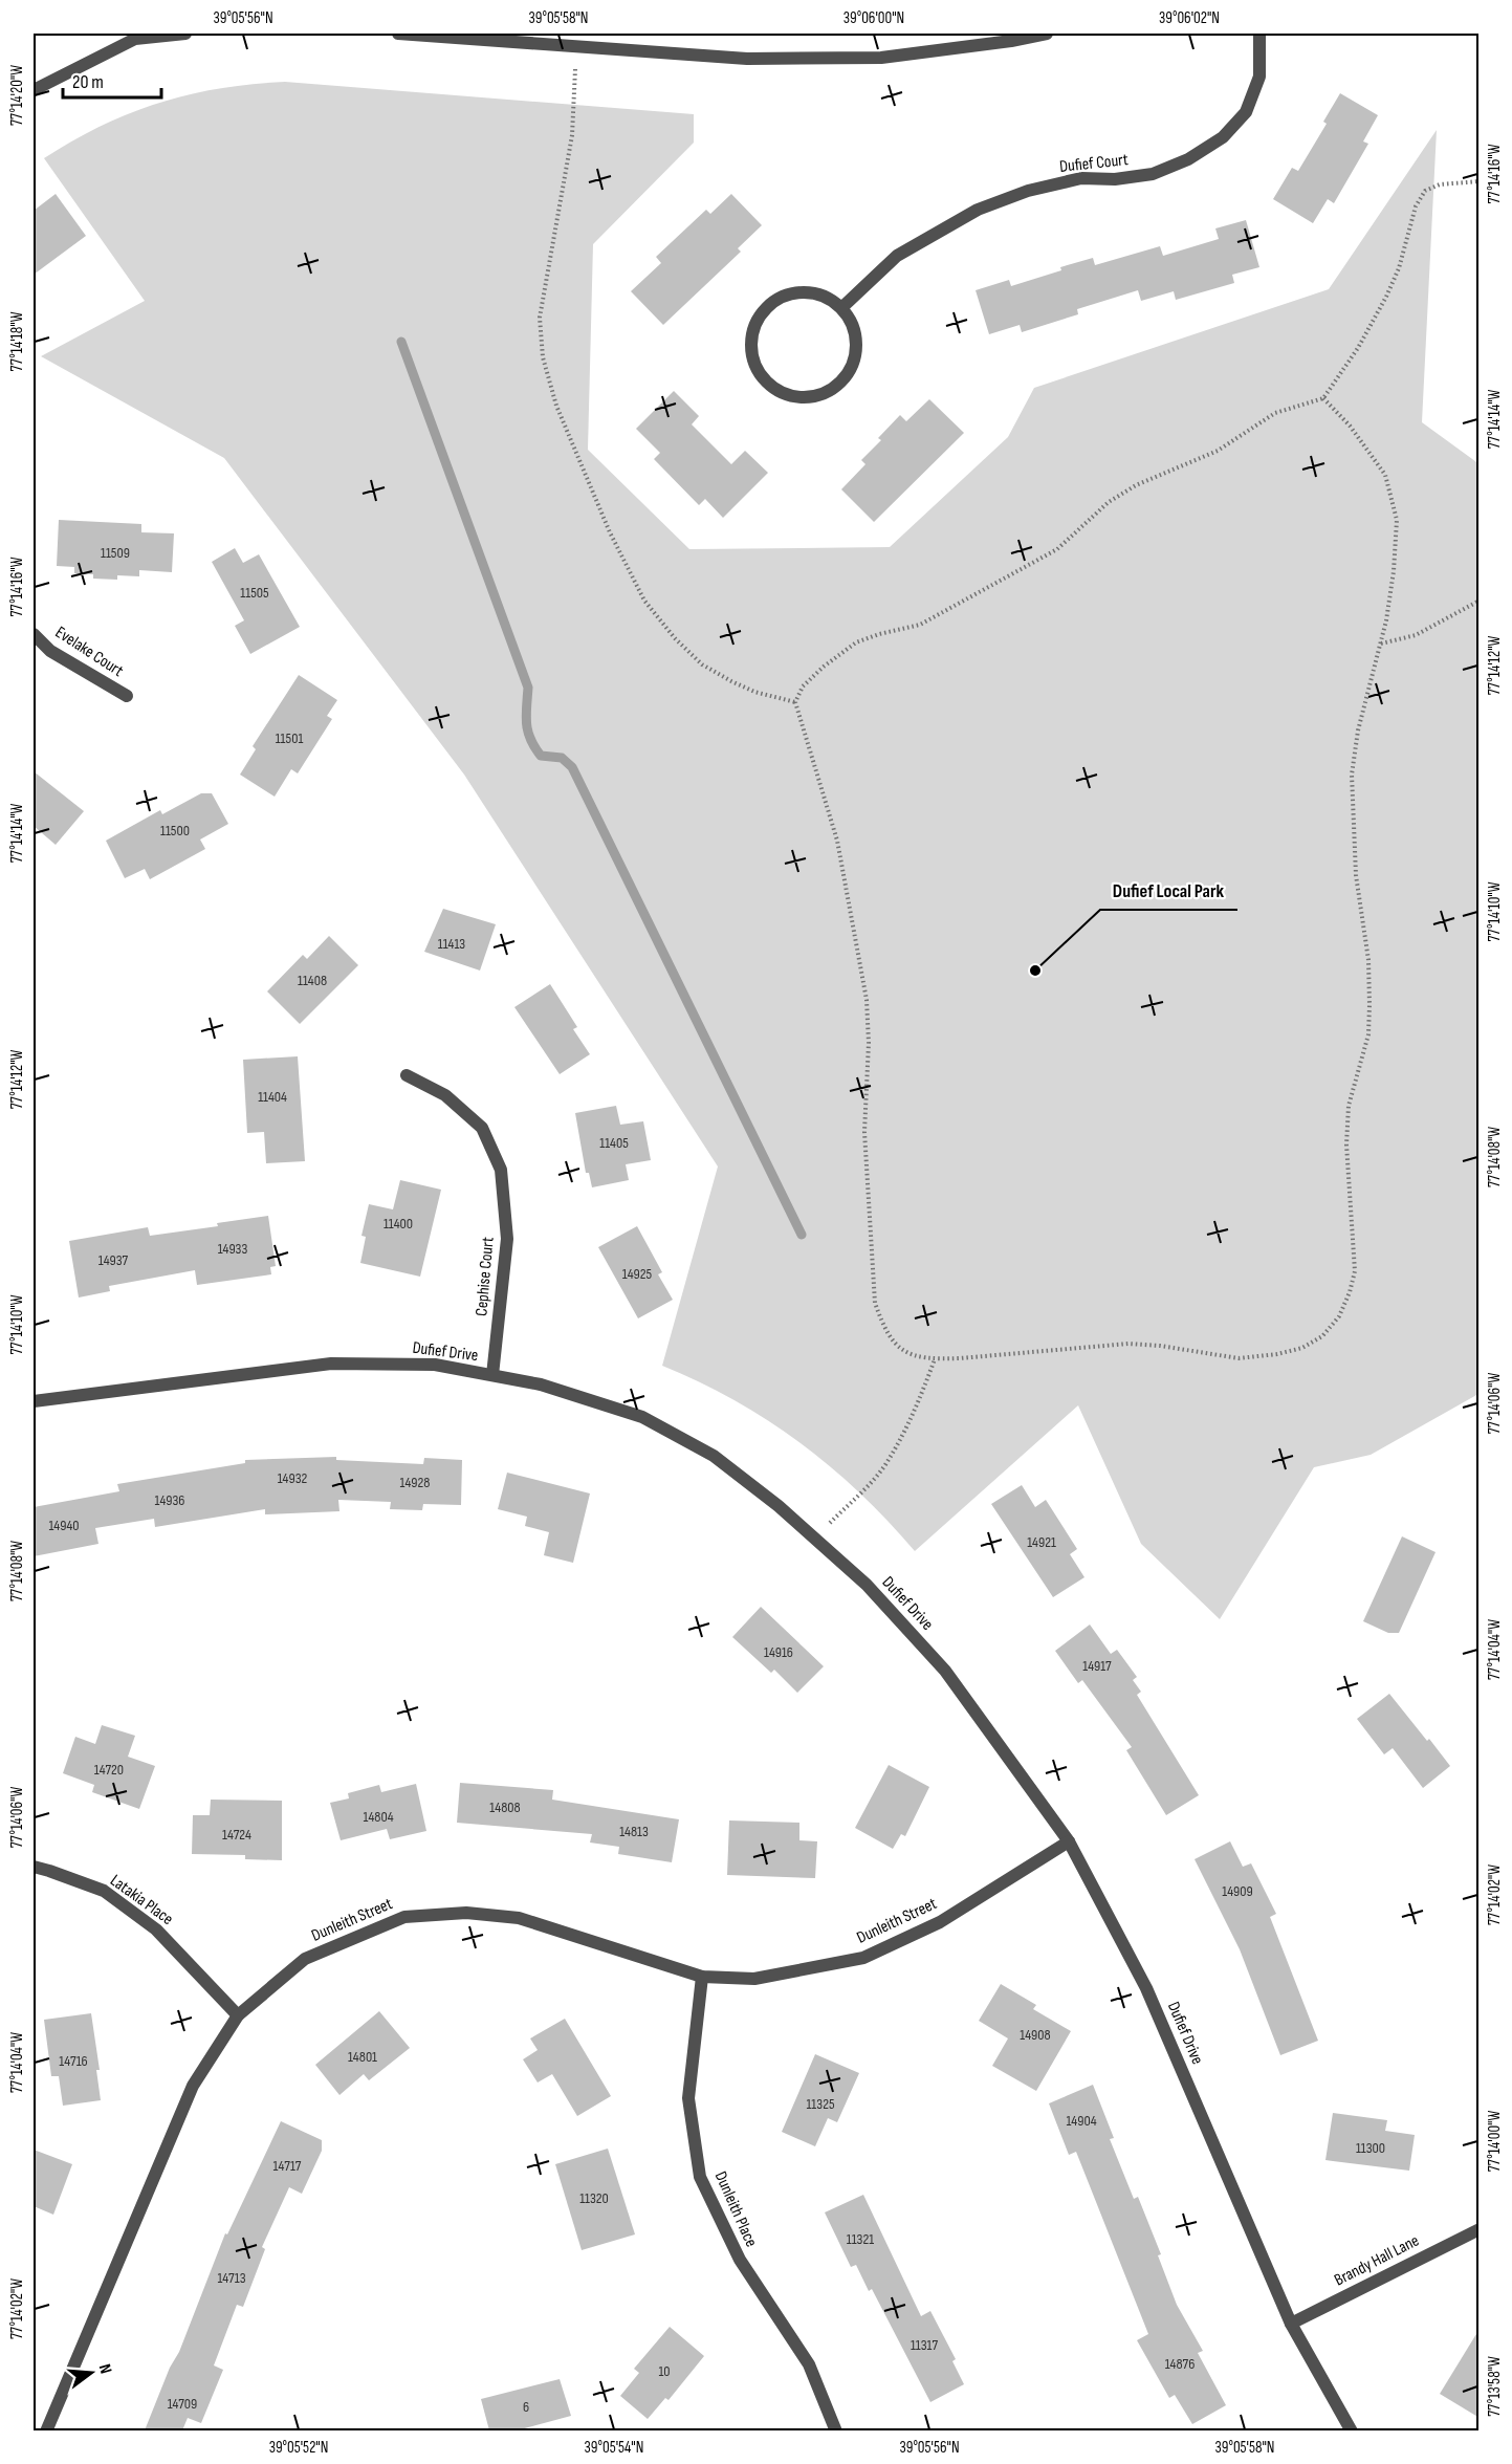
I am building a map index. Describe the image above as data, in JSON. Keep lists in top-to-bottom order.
{
  "streets": {
    "street": [
      "Dufief Court",
      "Evelake Court",
      "Cephise Court",
      "Dufief Drive",
      "Latakia Place",
      "Dunleith Street",
      "Dunleith Place",
      "Brandy Hall Lane"
    ]
  },
  "crossings": [
    ["Cephise Court", "Dufief Drive"],
    ["Dufief Drive", "Dunleith Street"],
    ["Dufief Drive", "Brandy Hall Lane"],
    ["Latakia Place", "Dunleith Street"],
    ["Dunleith Street", "Dunleith Place"]
  ],
  "places": ["Dufief Local Park"],
  "house_numbers": [
    "11509",
    "11505",
    "11501",
    "11500",
    "11413",
    "11408",
    "11404",
    "11405",
    "11400",
    "14933",
    "14937",
    "14925",
    "14932",
    "14928",
    "14936",
    "14940",
    "14921",
    "14916",
    "14917",
    "14720",
    "14808",
    "14804",
    "14813",
    "14724",
    "14909",
    "14908",
    "14801",
    "14716",
    "11325",
    "14904",
    "11300",
    "14717",
    "11320",
    "11321",
    "14713",
    "11317",
    "14876",
    "10",
    "14709",
    "6"
  ],
  "scale_bar": "20 m",
  "north": "right",
  "coordinates": [
    "39°05'56\"N",
    "39°05'58\"N",
    "39°06'00\"N",
    "39°06'02\"N",
    "77°14'20\"W",
    "77°14'16\"W",
    "77°14'18\"W",
    "77°14'14\"W",
    "77°14'12\"W",
    "77°14'10\"W",
    "77°14'08\"W",
    "77°14'06\"W",
    "77°14'04\"W",
    "77°14'02\"W",
    "77°14'00\"W",
    "77°13'58\"W",
    "39°05'52\"N",
    "39°05'54\"N"
  ]
}
